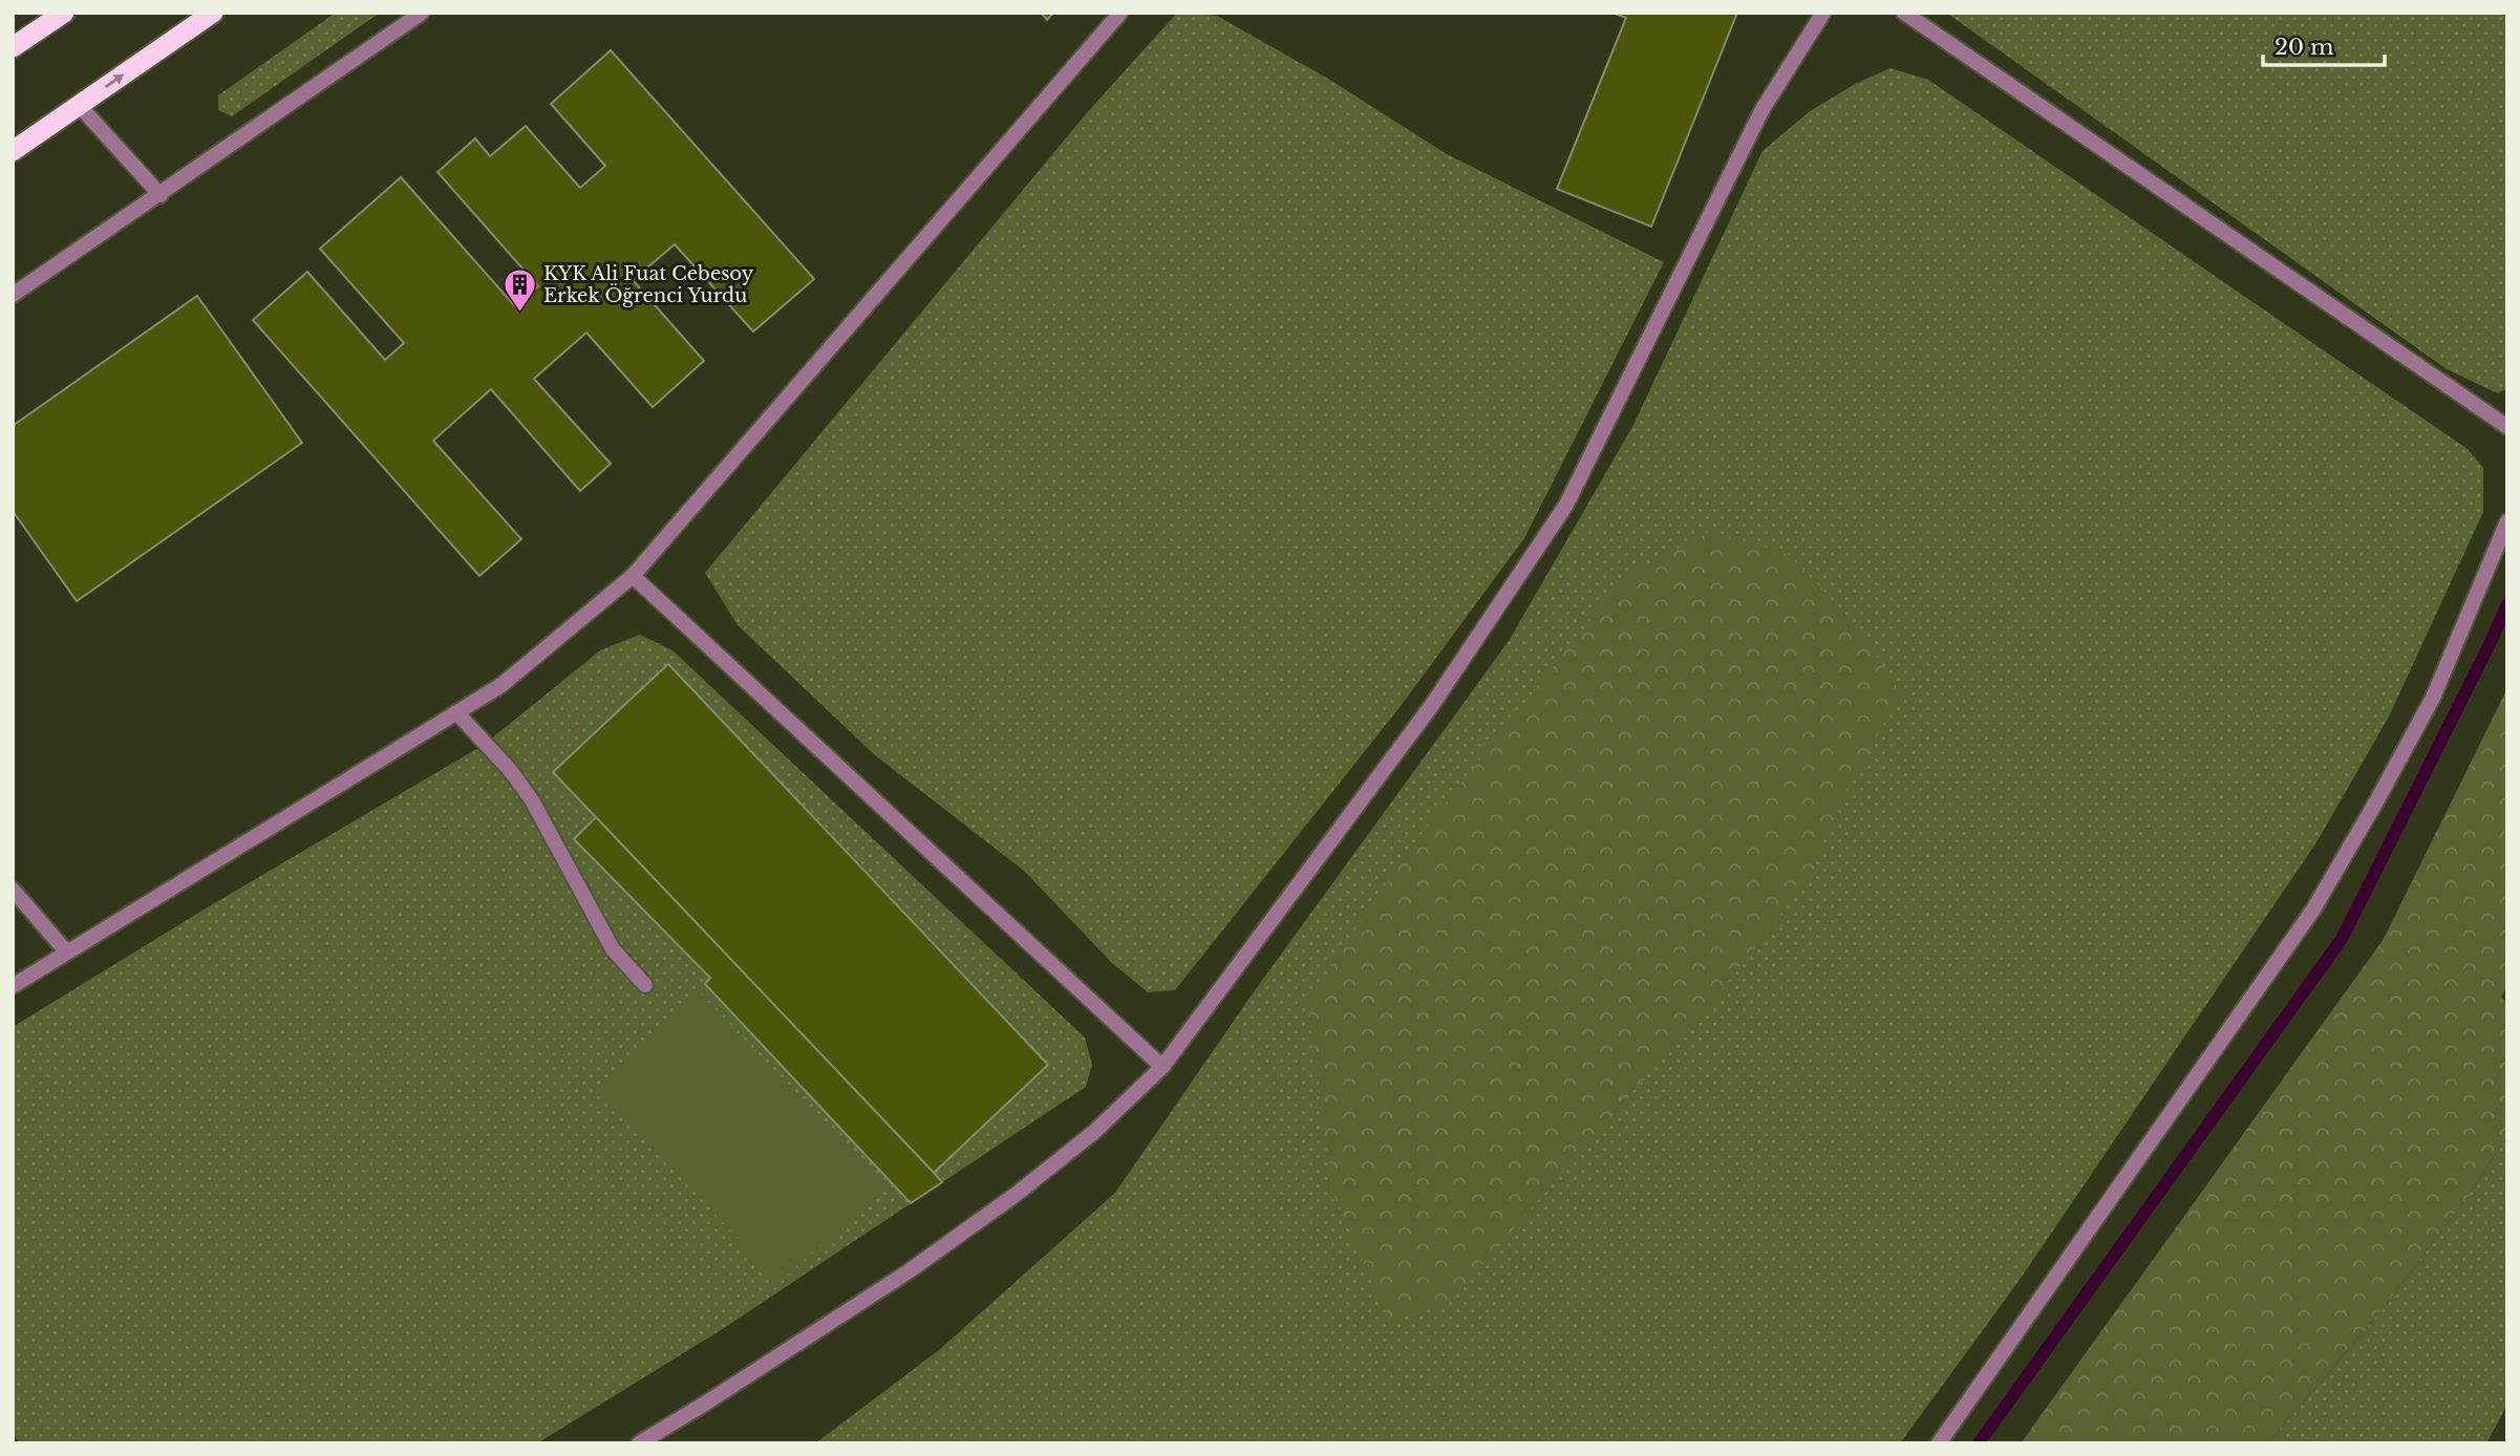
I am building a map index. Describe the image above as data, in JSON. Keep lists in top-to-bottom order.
{
  "places": {
    "building": ["KYK Ali Fuat Cebesoy Erkek Öğrenci Yurdu"]
  },
  "scale_bar": "20 m"
}
